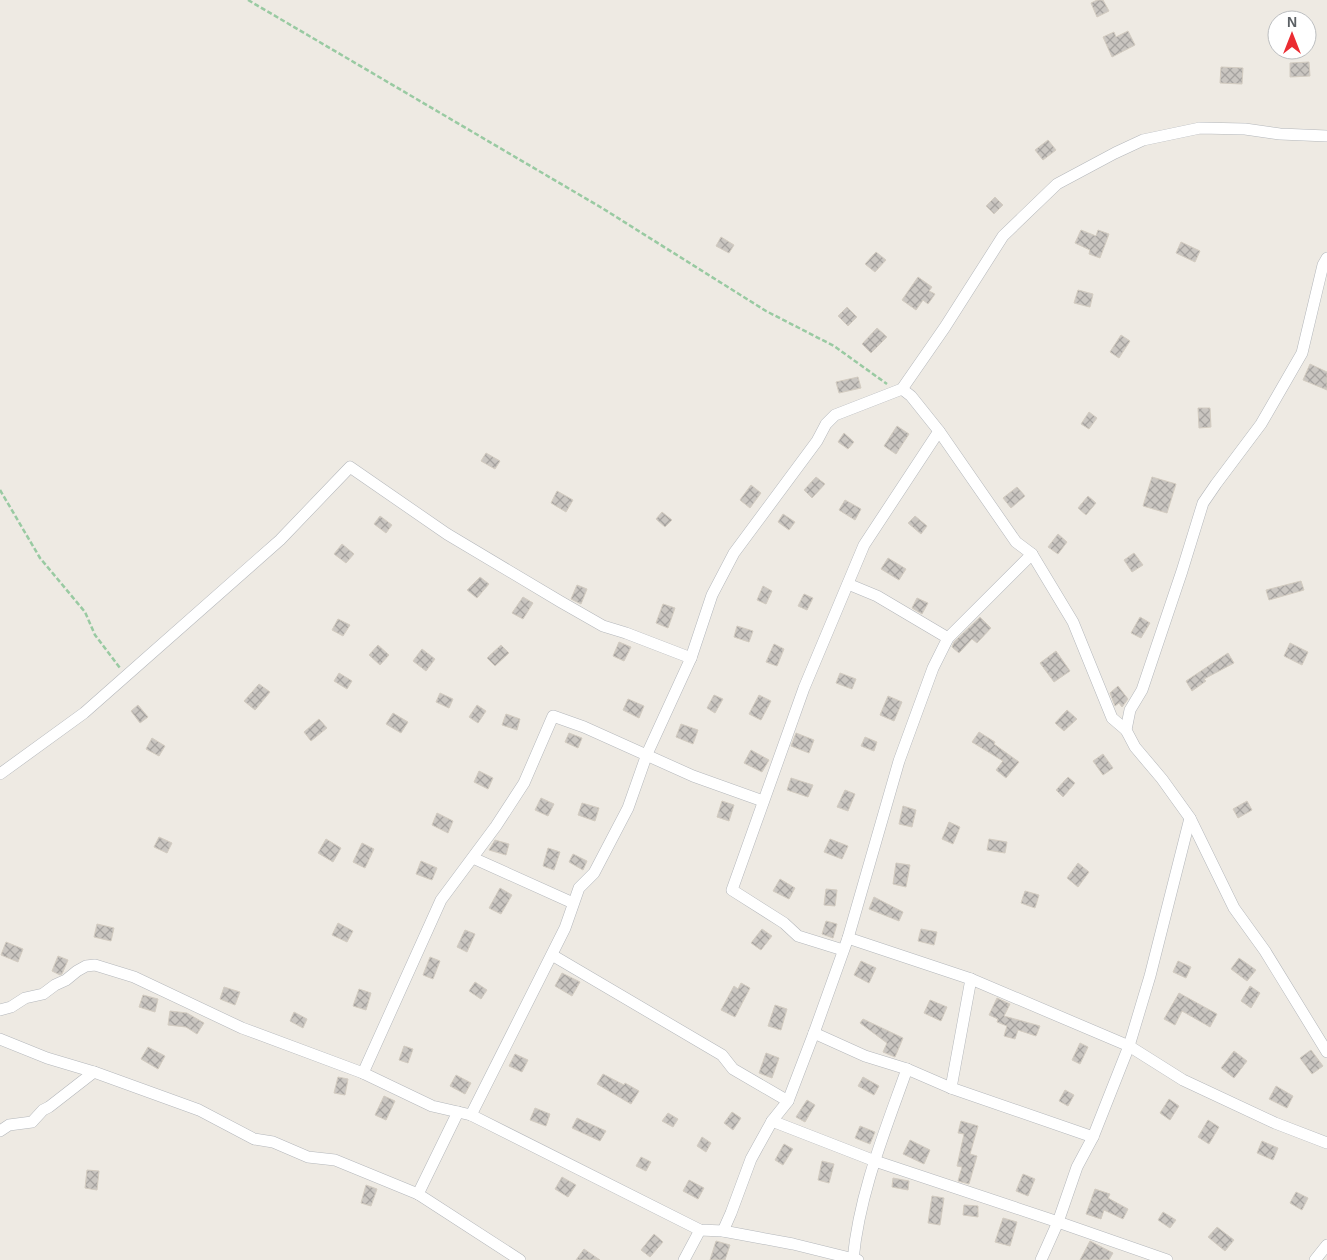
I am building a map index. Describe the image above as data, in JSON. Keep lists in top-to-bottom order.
{
  "north": "top"
}
